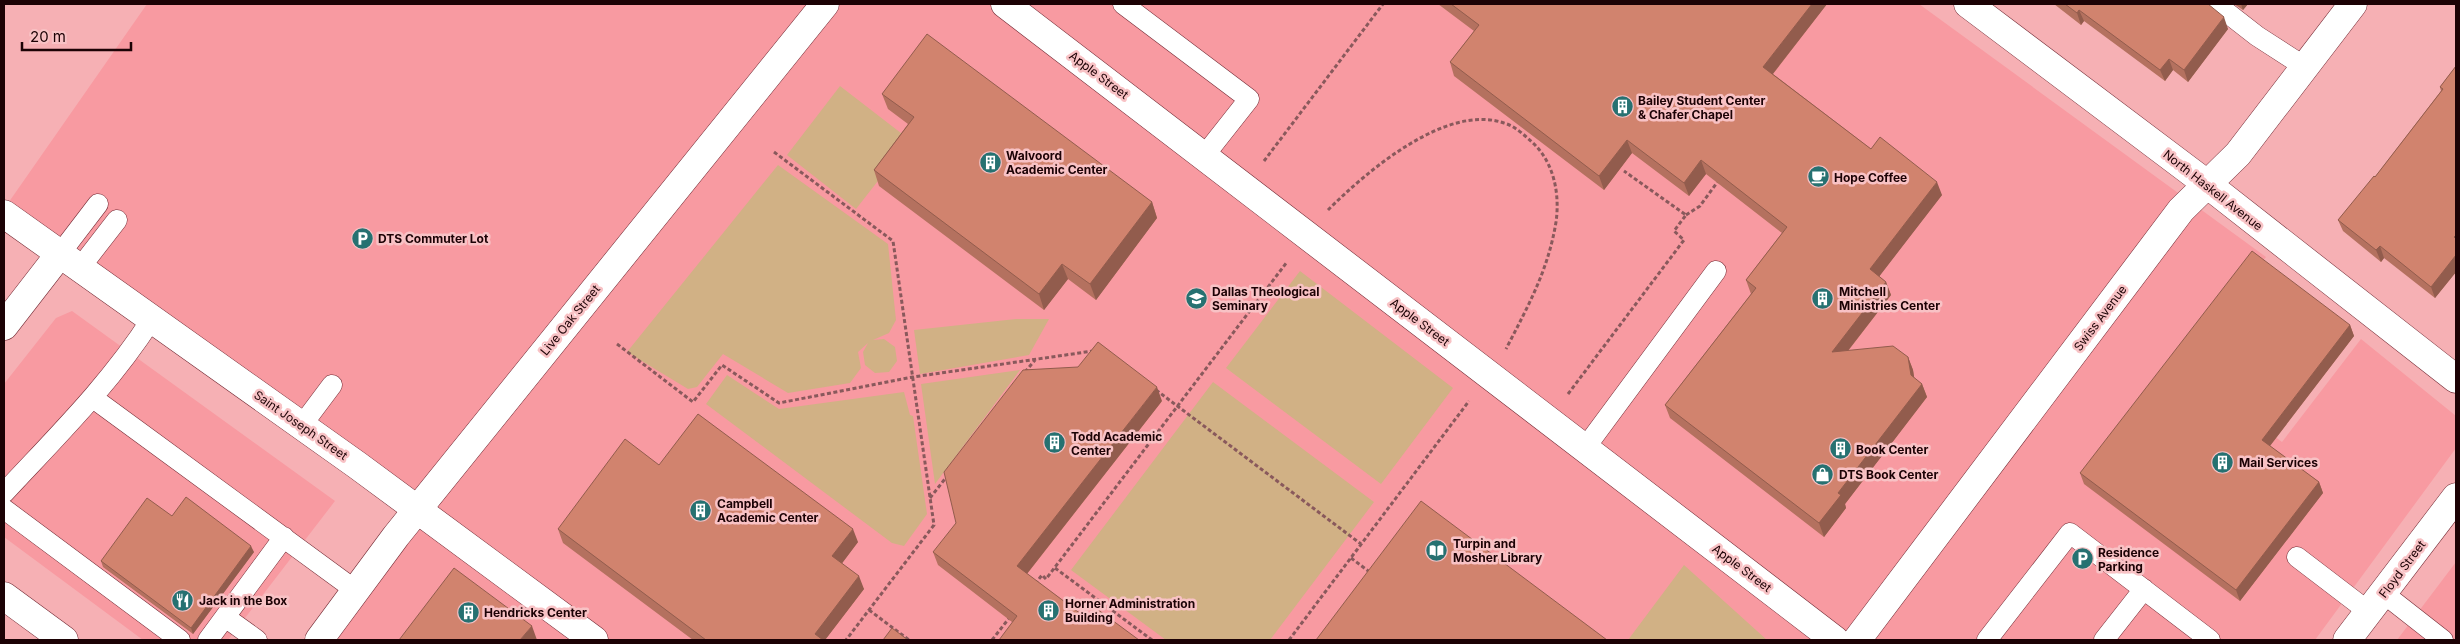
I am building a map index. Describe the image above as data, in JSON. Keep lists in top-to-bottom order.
{
  "streets": {
    "street": [
      "Apple Street",
      "North Haskell Avenue",
      "Swiss Avenue",
      "Live Oak Street",
      "Saint Joseph Street",
      "Floyd Street"
    ]
  },
  "crossings": [
    ["North Haskell Avenue", "Swiss Avenue"],
    ["Live Oak Street", "Saint Joseph Street"]
  ],
  "places": {
    "building": [
      "Bailey Student Center & Chafer Chapel",
      "Walvoord Academic Center",
      "Mitchell Ministries Center",
      "Todd Academic Center",
      "Book Center",
      "Mail Services",
      "Campbell Academic Center",
      "Horner Administration Building",
      "Hendricks Center"
    ],
    "cafe": ["Hope Coffee"],
    "parking": ["DTS Commuter Lot", "Residence Parking"],
    "school or university": ["Dallas Theological Seminary"],
    "shop": ["DTS Book Center"],
    "library": ["Turpin and Mosher Library"],
    "restaurant": ["Jack in the Box"]
  },
  "scale_bar": "20 m"
}
